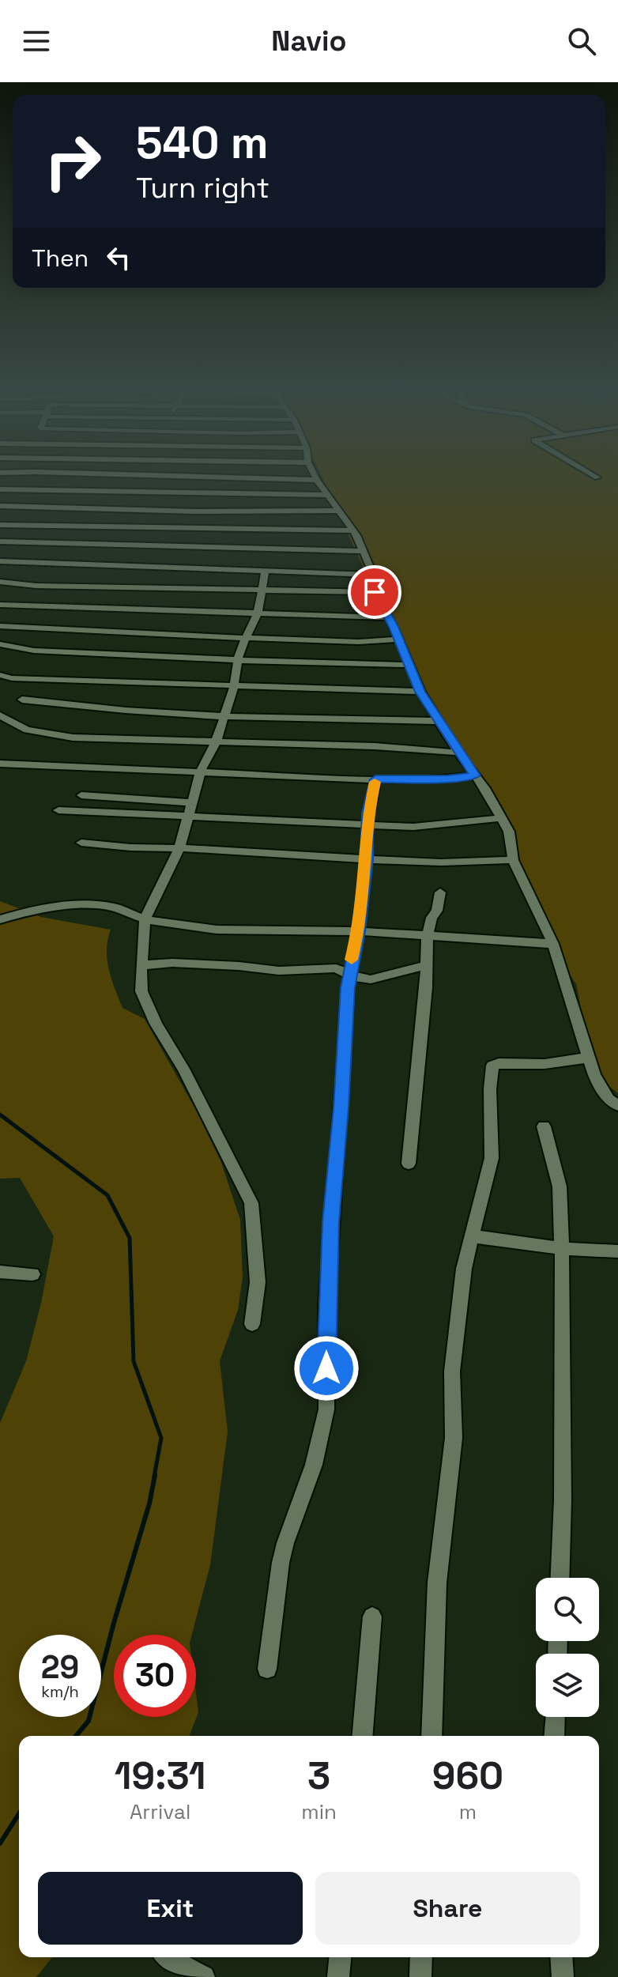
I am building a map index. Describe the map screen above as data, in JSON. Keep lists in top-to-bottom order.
{
  "page": {
    "header": "Navio",
    "turn": ["540 m", "Turn right"],
    "then": "Then",
    "speed": "29 km/h",
    "limit": "30",
    "eta": [
      "19:31",
      "Arrival",
      "3",
      "min",
      "960",
      "m"
    ],
    "buttons": ["Exit", "Share"]
  }
}
